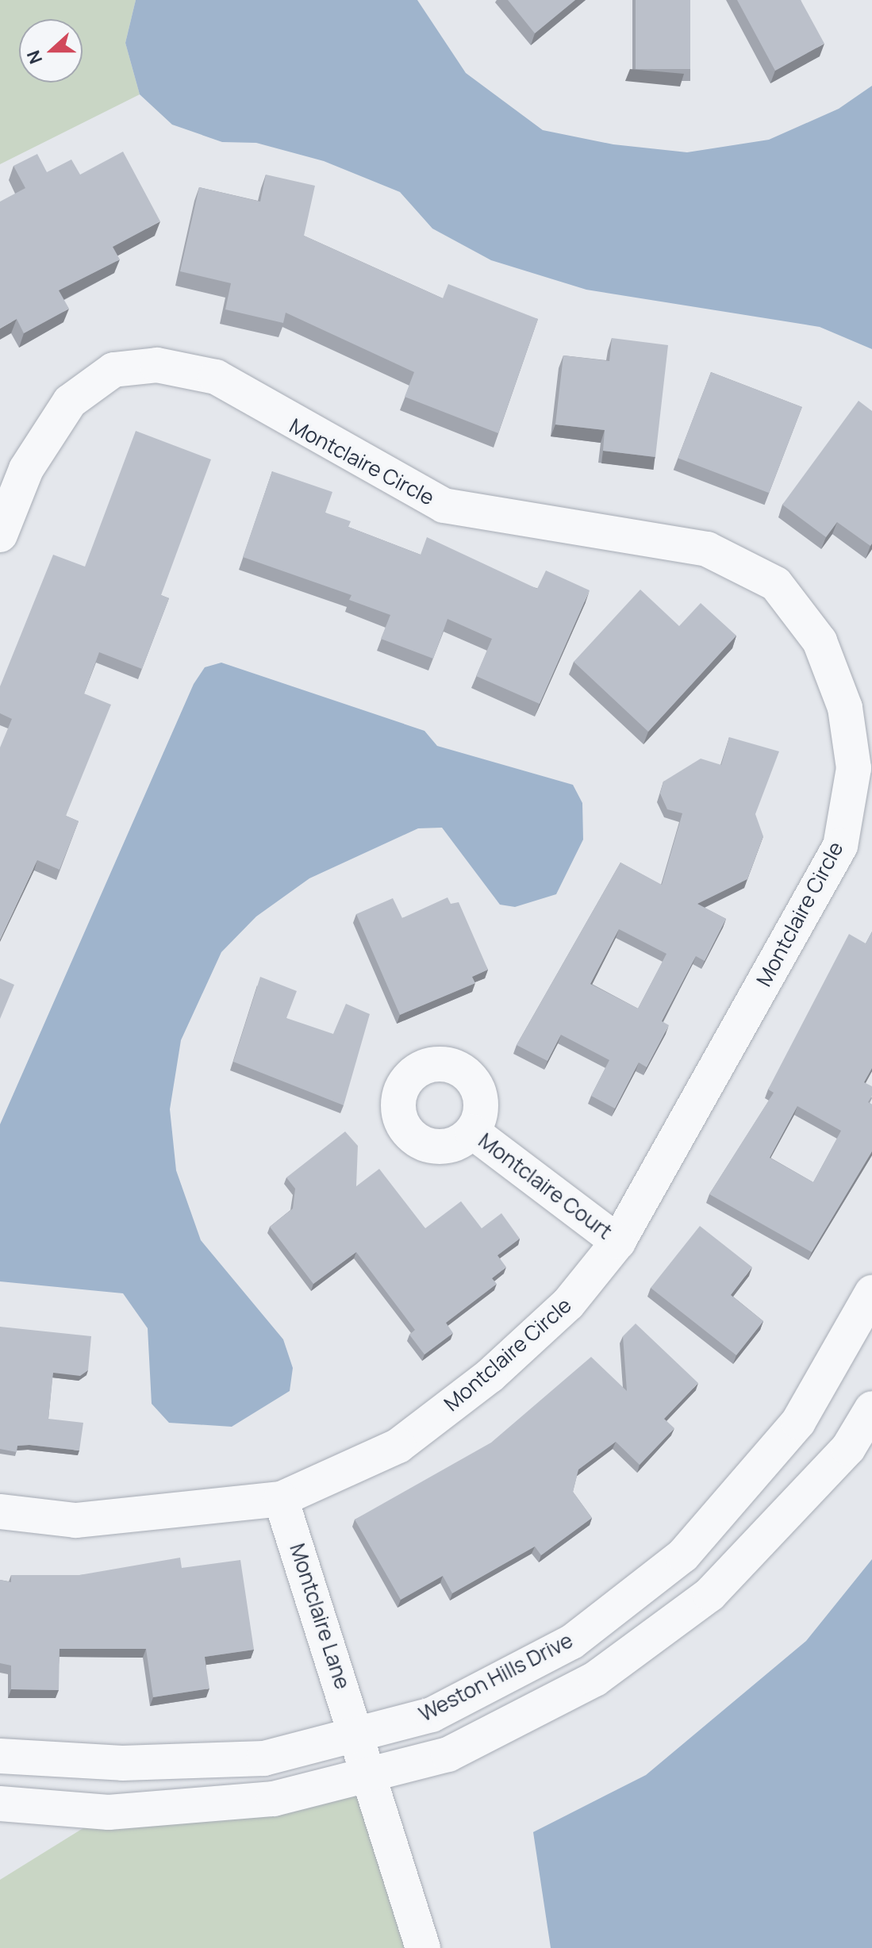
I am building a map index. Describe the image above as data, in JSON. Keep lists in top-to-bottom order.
{
  "streets": {
    "street": [
      "Montclaire Circle",
      "Montclaire Court",
      "Montclaire Lane",
      "Weston Hills Drive"
    ]
  },
  "crossings": [
    ["Montclaire Circle", "Montclaire Court"],
    ["Montclaire Circle", "Montclaire Lane"],
    ["Montclaire Lane", "Weston Hills Drive"]
  ],
  "north": "left"
}
